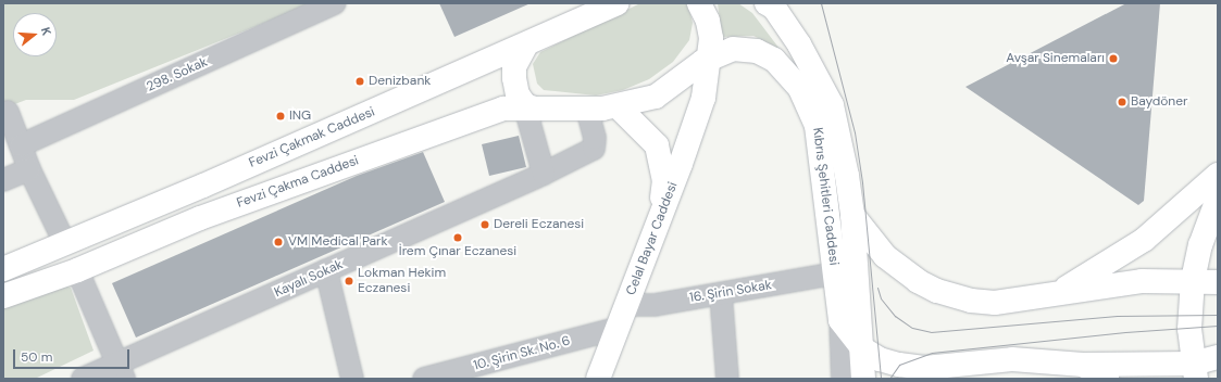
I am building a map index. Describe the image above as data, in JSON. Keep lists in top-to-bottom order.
{
  "streets": {
    "main road": [
      "Fevzi Çakmak Caddesi",
      "Fevzi Çakma Caddesi",
      "Kıbrıs Şehitleri Caddesi",
      "Celal Bayar Caddesi"
    ],
    "street": [
      "298. Sokak",
      "Kayalı Sokak",
      "16. Şirin Sokak",
      "10. Şirin Sk. No. 6"
    ]
  },
  "crossings": [
    ["Fevzi Çakma Caddesi", "Kayalı Sokak"],
    ["Kıbrıs Şehitleri Caddesi", "Celal Bayar Caddesi"],
    ["Kıbrıs Şehitleri Caddesi", "16. Şirin Sokak"],
    ["Celal Bayar Caddesi", "16. Şirin Sokak"],
    ["Celal Bayar Caddesi", "10. Şirin Sk. No. 6"]
  ],
  "places": [
    "Avşar Sinemaları",
    "Denizbank",
    "Baydöner",
    "ING",
    "Dereli Eczanesi",
    "İrem Çınar Eczanesi",
    "VM Medical Park",
    "Lokman Hekim Eczanesi"
  ],
  "scale_bar": "50 m",
  "north": "right"
}
